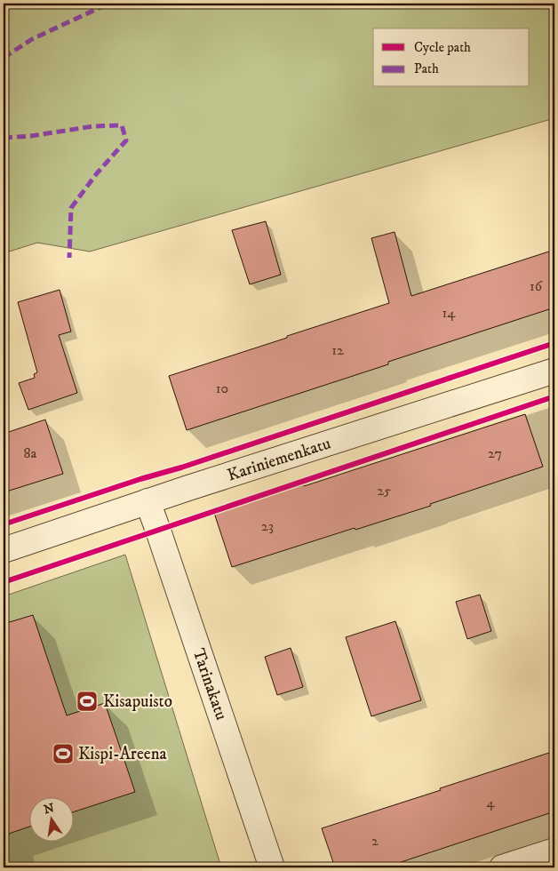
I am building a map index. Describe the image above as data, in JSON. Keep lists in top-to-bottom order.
{
  "streets": {
    "street": ["Kariniemenkatu", "Tarinakatu"]
  },
  "crossings": [
    ["Kariniemenkatu", "Tarinakatu"]
  ],
  "places": {
    "sports": ["Kisapuisto", "Kispi-Areena"]
  },
  "house_numbers": [
    "16",
    "14",
    "12",
    "10",
    "8a",
    "27",
    "25",
    "23",
    "4",
    "2"
  ],
  "legend": ["Cycle path", "Path"],
  "north": "top"
}
